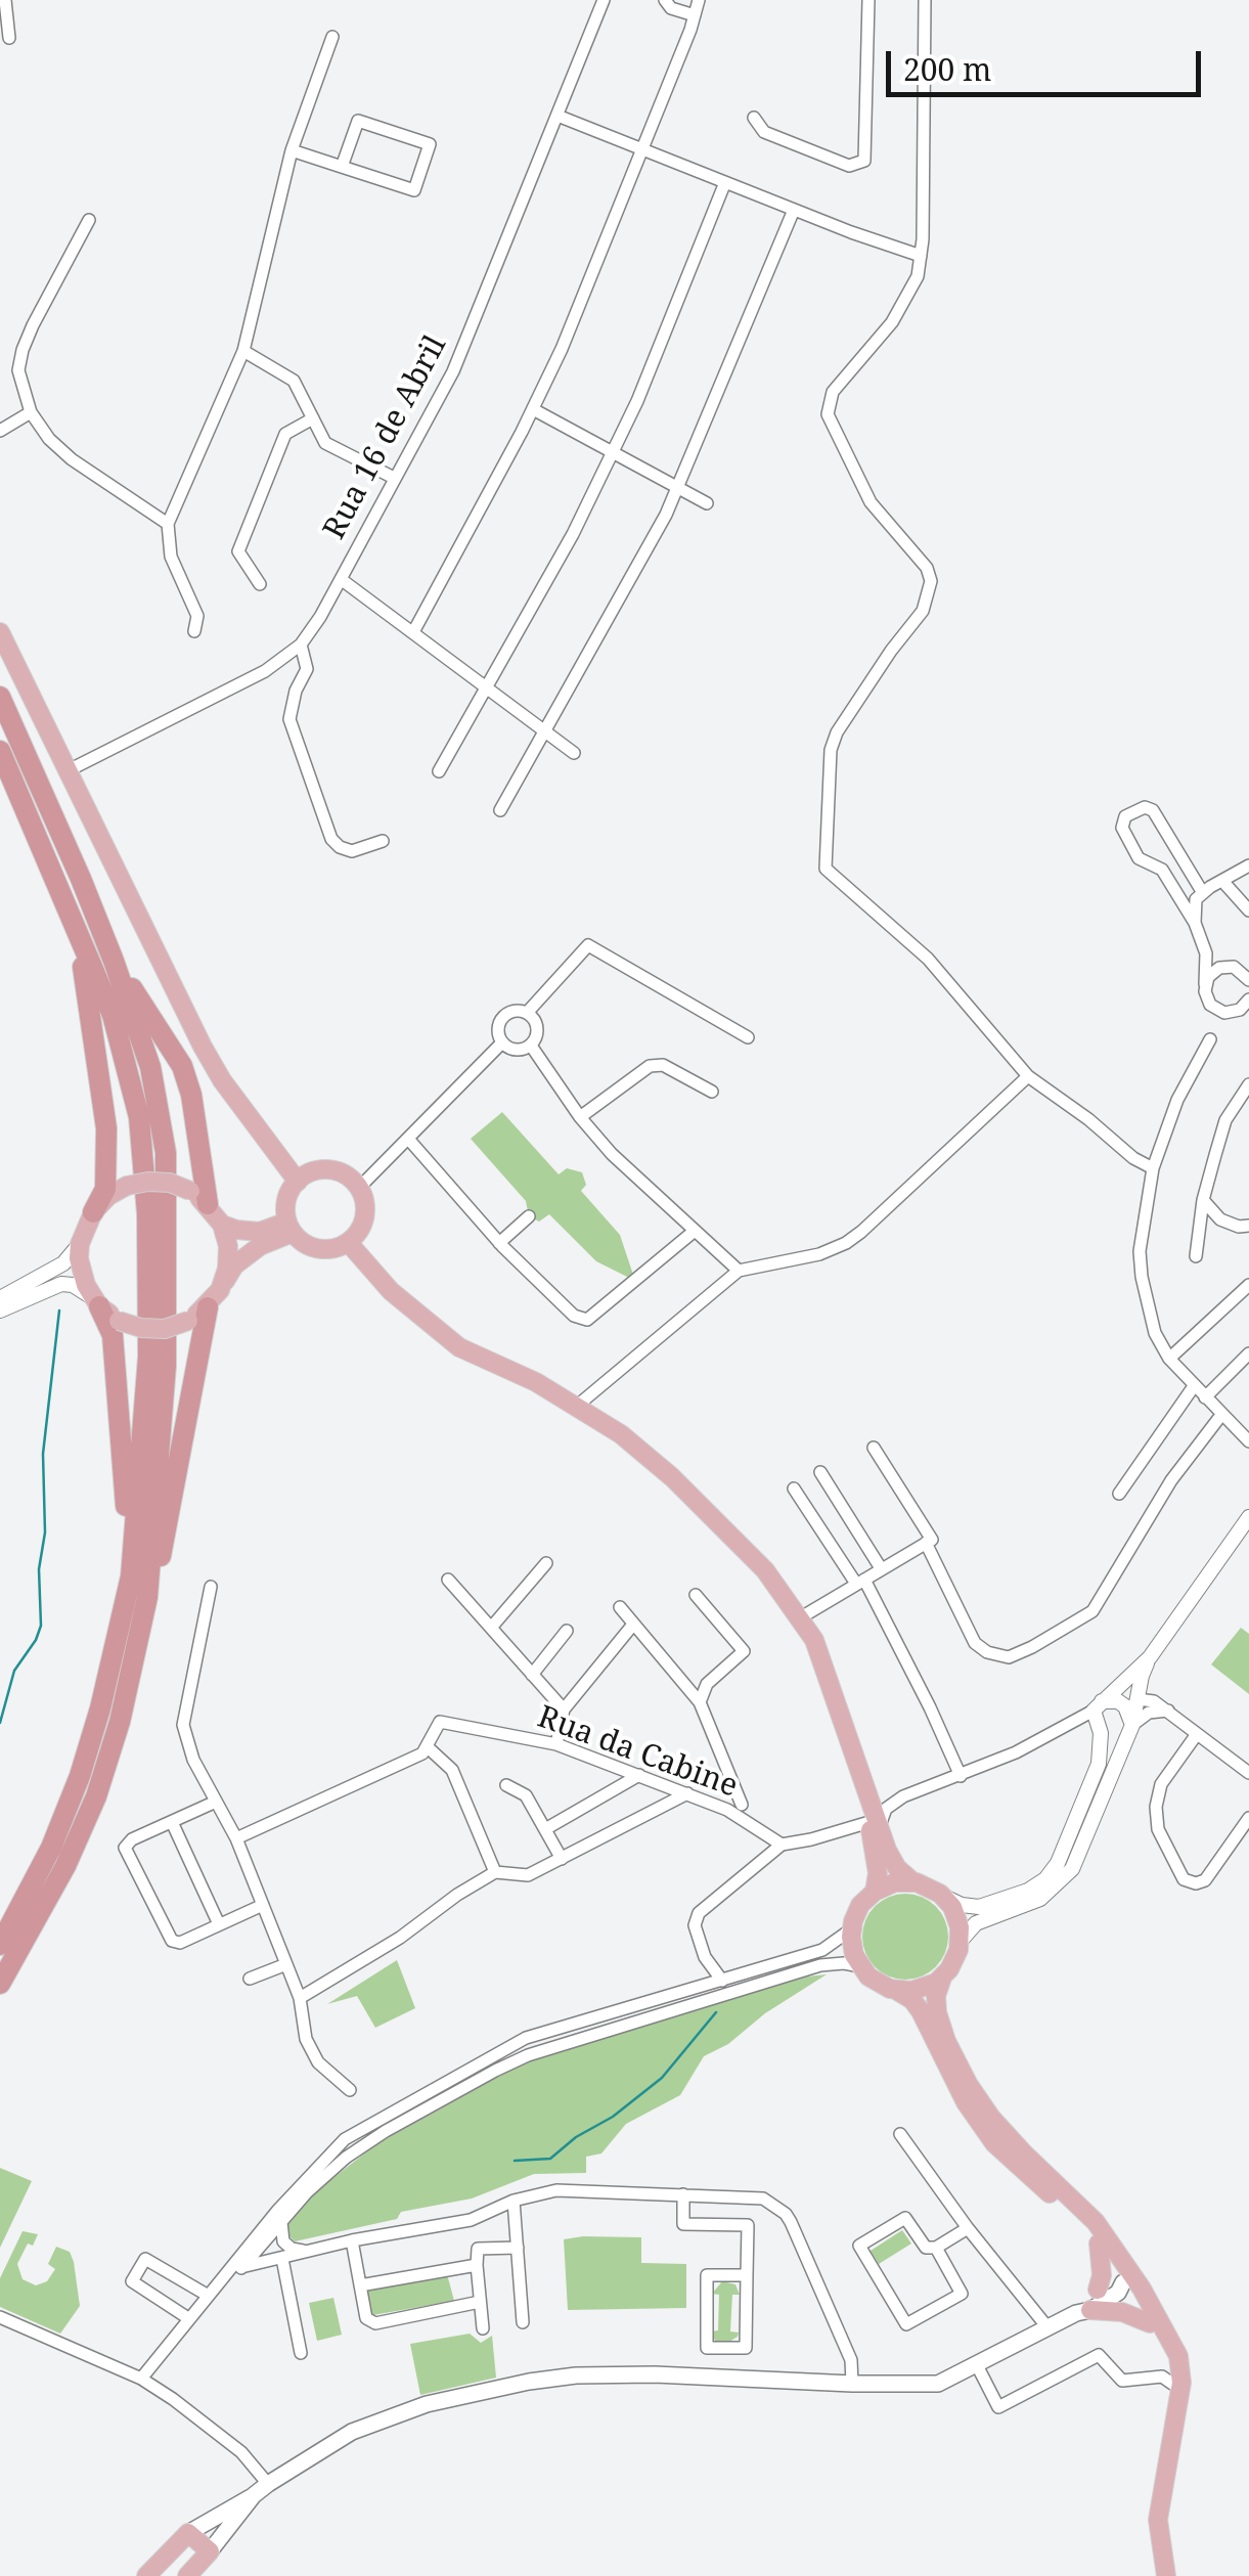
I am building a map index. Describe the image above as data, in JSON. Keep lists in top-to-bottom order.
{
  "streets": {
    "street": ["Rua 16 de Abril", "Rua da Cabine"]
  },
  "scale_bar": "200 m"
}
